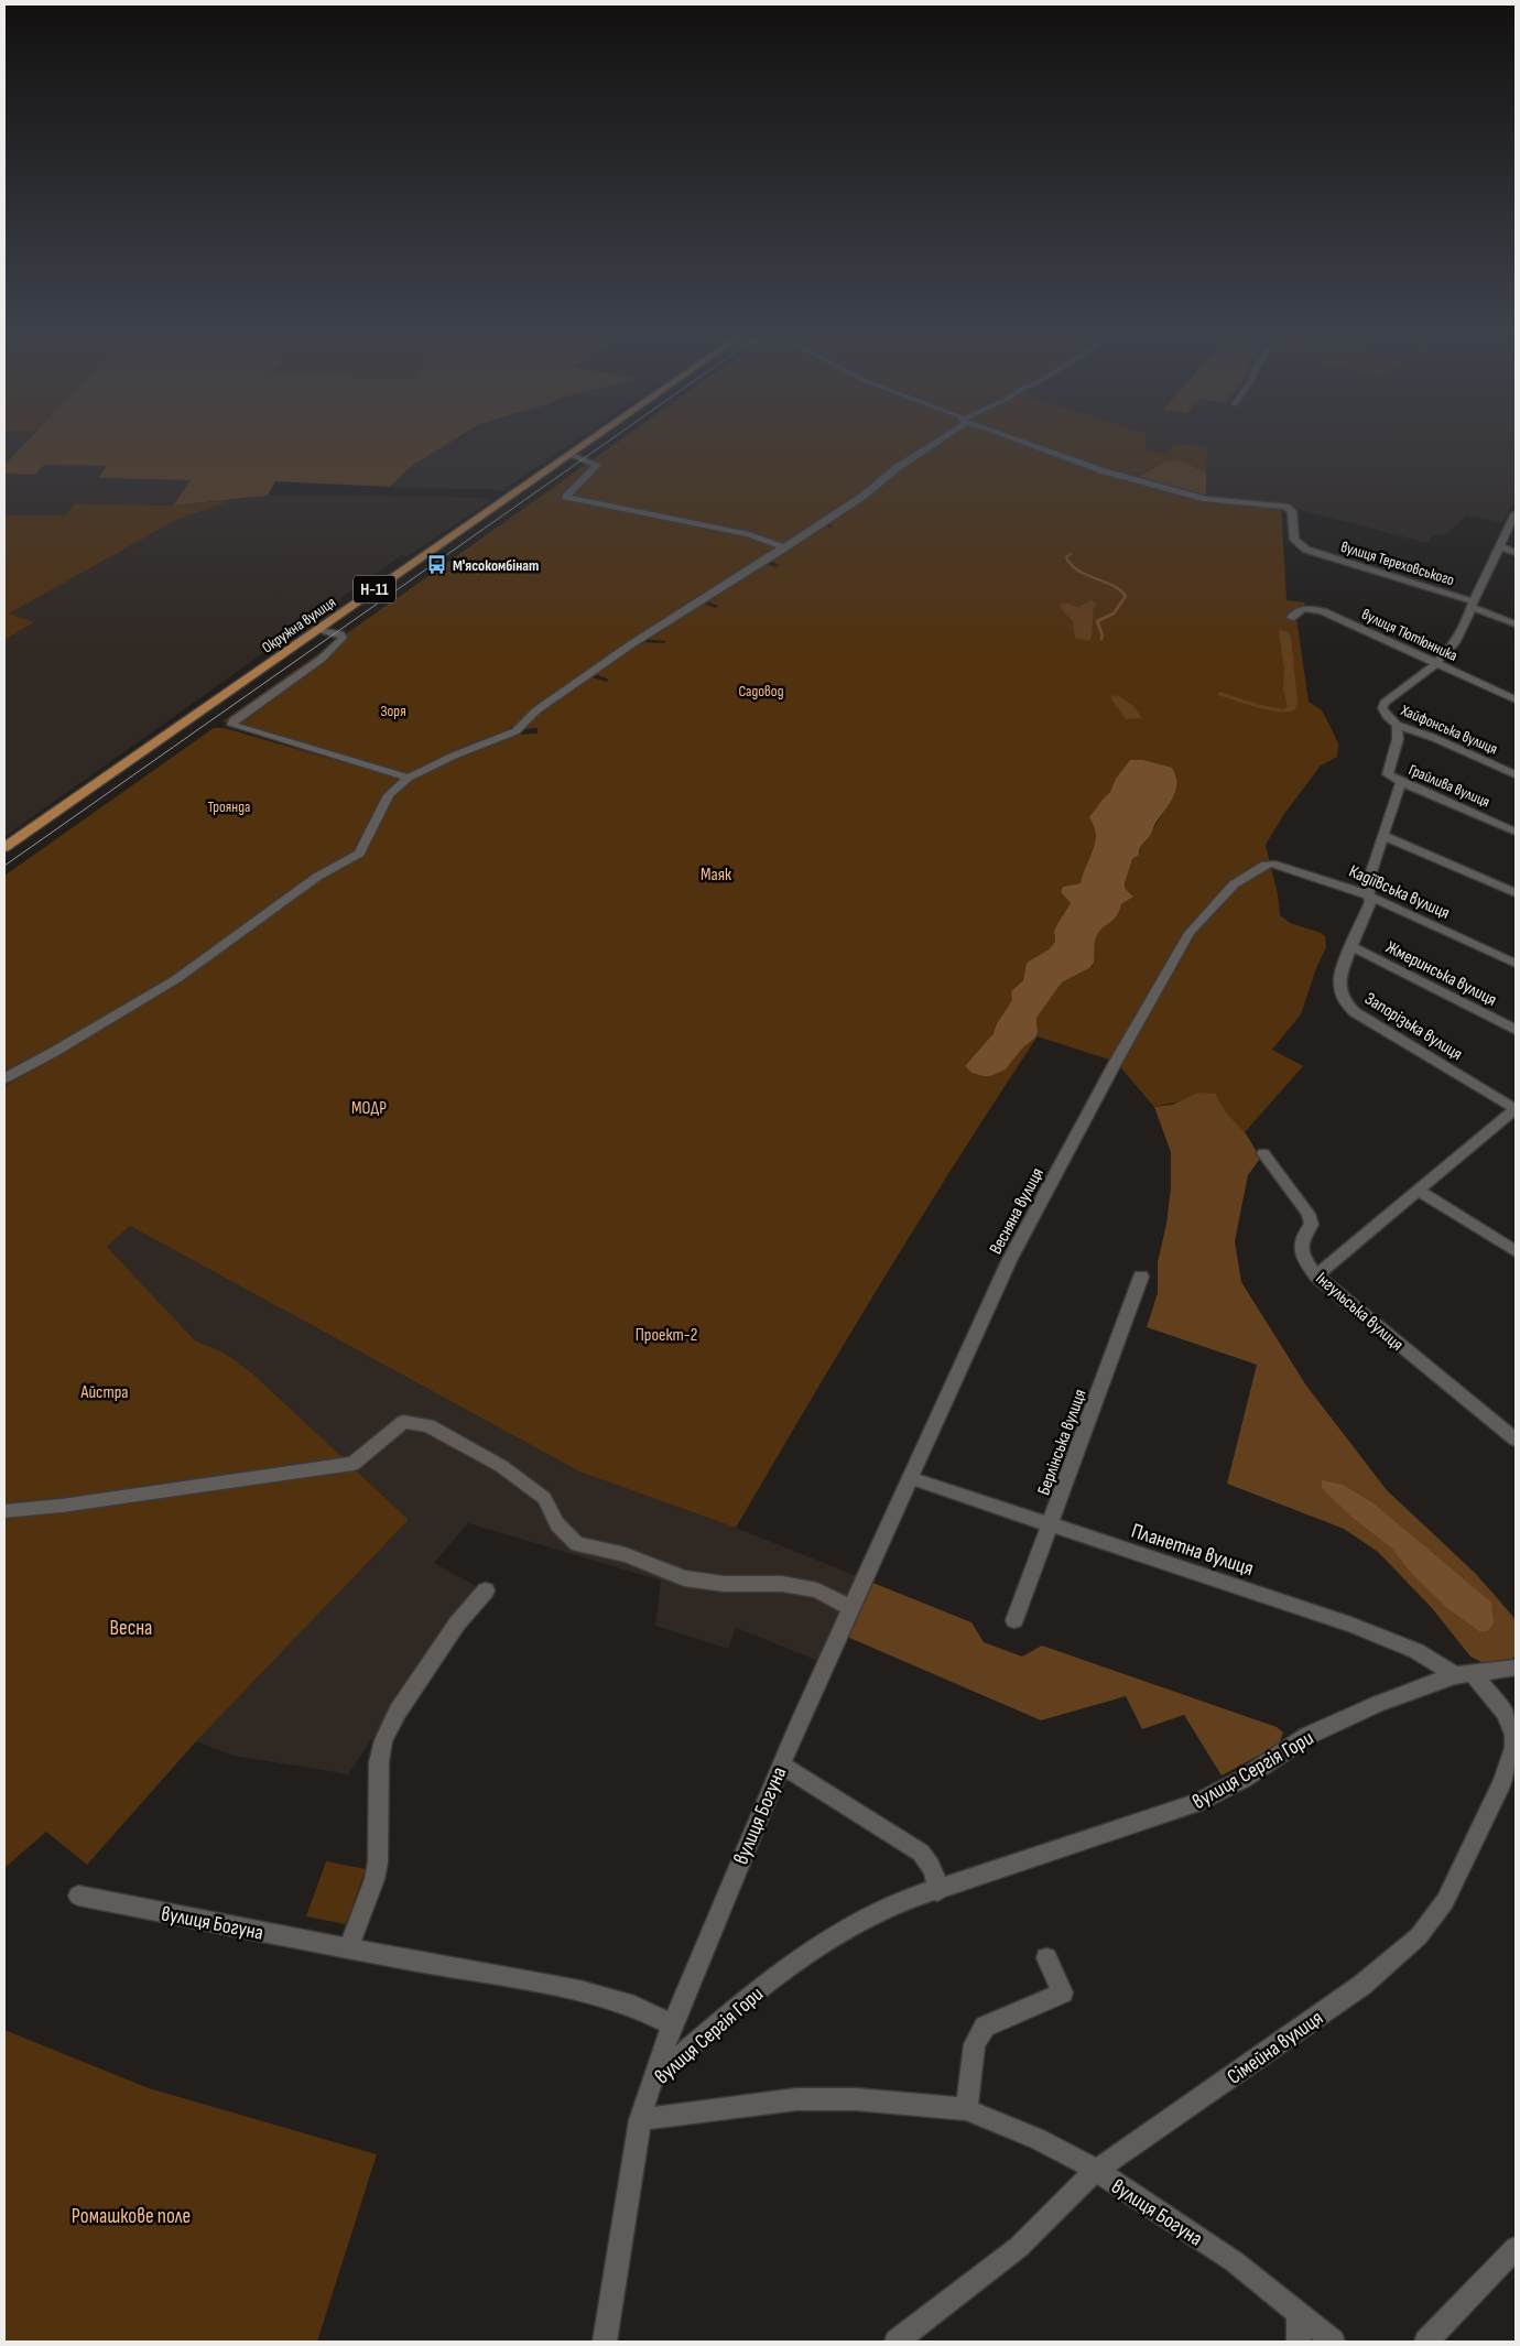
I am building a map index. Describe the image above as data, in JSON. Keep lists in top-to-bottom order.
{
  "streets": {
    "main road": ["Н-11", "Окружна вулиця"],
    "street": [
      "вулиця Тереховського",
      "вулиця Тютюнника",
      "Хайфонська вулиця",
      "Грайлива вулиця",
      "Кадіївська вулиця",
      "Жмеринська вулиця",
      "Запорізька вулиця",
      "Весняна вулиця",
      "Інгульська вулиця",
      "Берлінська вулиця",
      "Планетна вулиця",
      "вулиця Сергія Гори",
      "вулиця Богуна",
      "Сімейна вулиця"
    ]
  },
  "crossings": [
    ["вулиця Тереховського", "Хайфонська вулиця"],
    ["вулиця Тютюнника", "Хайфонська вулиця"],
    ["Хайфонська вулиця", "Грайлива вулиця"],
    ["Грайлива вулиця", "Запорізька вулиця"],
    ["Кадіївська вулиця", "Запорізька вулиця"],
    ["Кадіївська вулиця", "Весняна вулиця"],
    ["Жмеринська вулиця", "Запорізька вулиця"],
    ["Весняна вулиця", "Планетна вулиця"],
    ["Весняна вулиця", "вулиця Богуна"],
    ["Берлінська вулиця", "Планетна вулиця"],
    ["Планетна вулиця", "вулиця Сергія Гори"],
    ["Планетна вулиця", "Сімейна вулиця"],
    ["вулиця Сергія Гори", "вулиця Богуна"],
    ["вулиця Сергія Гори", "Сімейна вулиця"],
    ["вулиця Богуна", "Сімейна вулиця"]
  ],
  "parks": [
    "Садовод",
    "Зоря",
    "Троянда",
    "Маяк",
    "МОДР",
    "Проект-2",
    "Айстра",
    "Весна",
    "Ромашкове поле"
  ],
  "places": {
    "bus stop": ["М'ясокомбінат"]
  }
}
